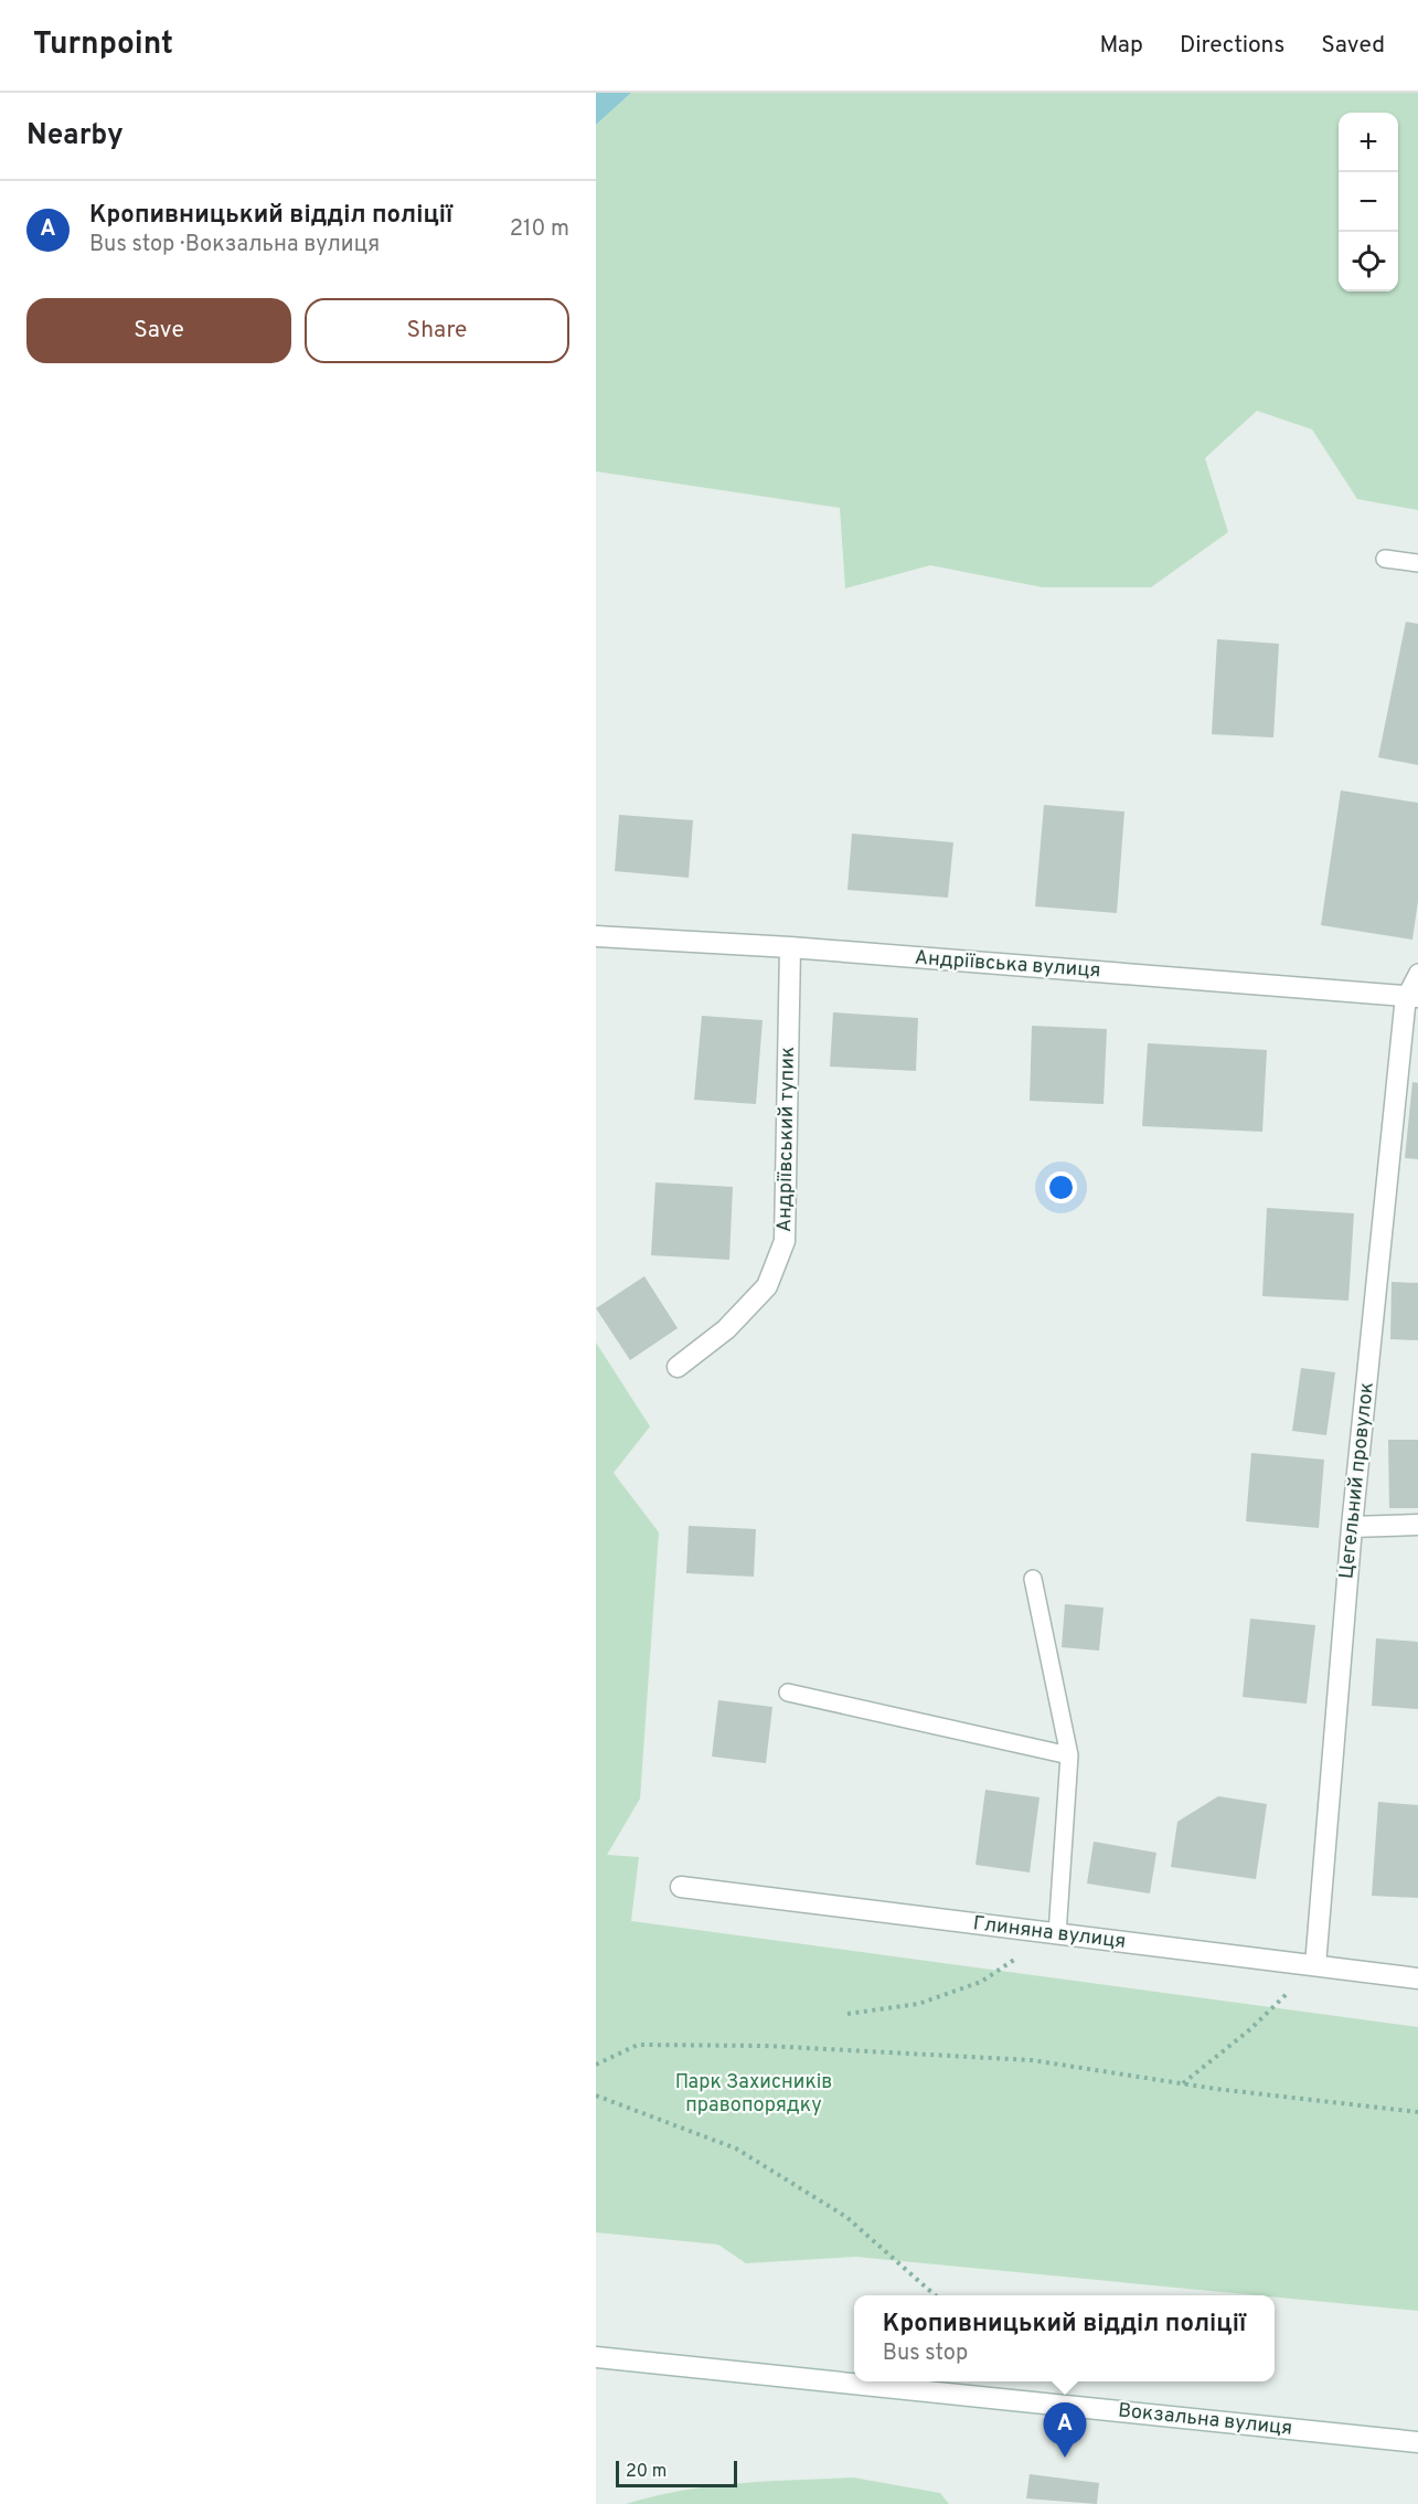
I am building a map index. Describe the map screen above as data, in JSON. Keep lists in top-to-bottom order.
{
  "streets": {
    "street": [
      "Андріївська вулиця",
      "Андріївський тупик",
      "Цегельний провулок",
      "Глиняна вулиця",
      "Вокзальна вулиця"
    ]
  },
  "crossings": [
    ["Андріївська вулиця", "Андріївський тупик"],
    ["Андріївська вулиця", "Цегельний провулок"],
    ["Цегельний провулок", "Глиняна вулиця"]
  ],
  "parks": ["Парк Захисників правопорядку"],
  "scale_bar": "20 m",
  "page": {
    "header": "Turnpoint",
    "nav": ["Map", "Directions", "Saved"],
    "heading": "Nearby",
    "map_buttons": ["+", "−"],
    "list": [
      {
        "mark": "A",
        "name": "Кропивницький відділ поліції",
        "note": "Bus stop · Вокзальна вулиця",
        "value": "210 m"
      }
    ],
    "buttons": ["Save", "Share"],
    "popup": ["Кропивницький відділ поліції", "Bus stop"],
    "pins": "A",
    "scale": "20 m"
  }
}
